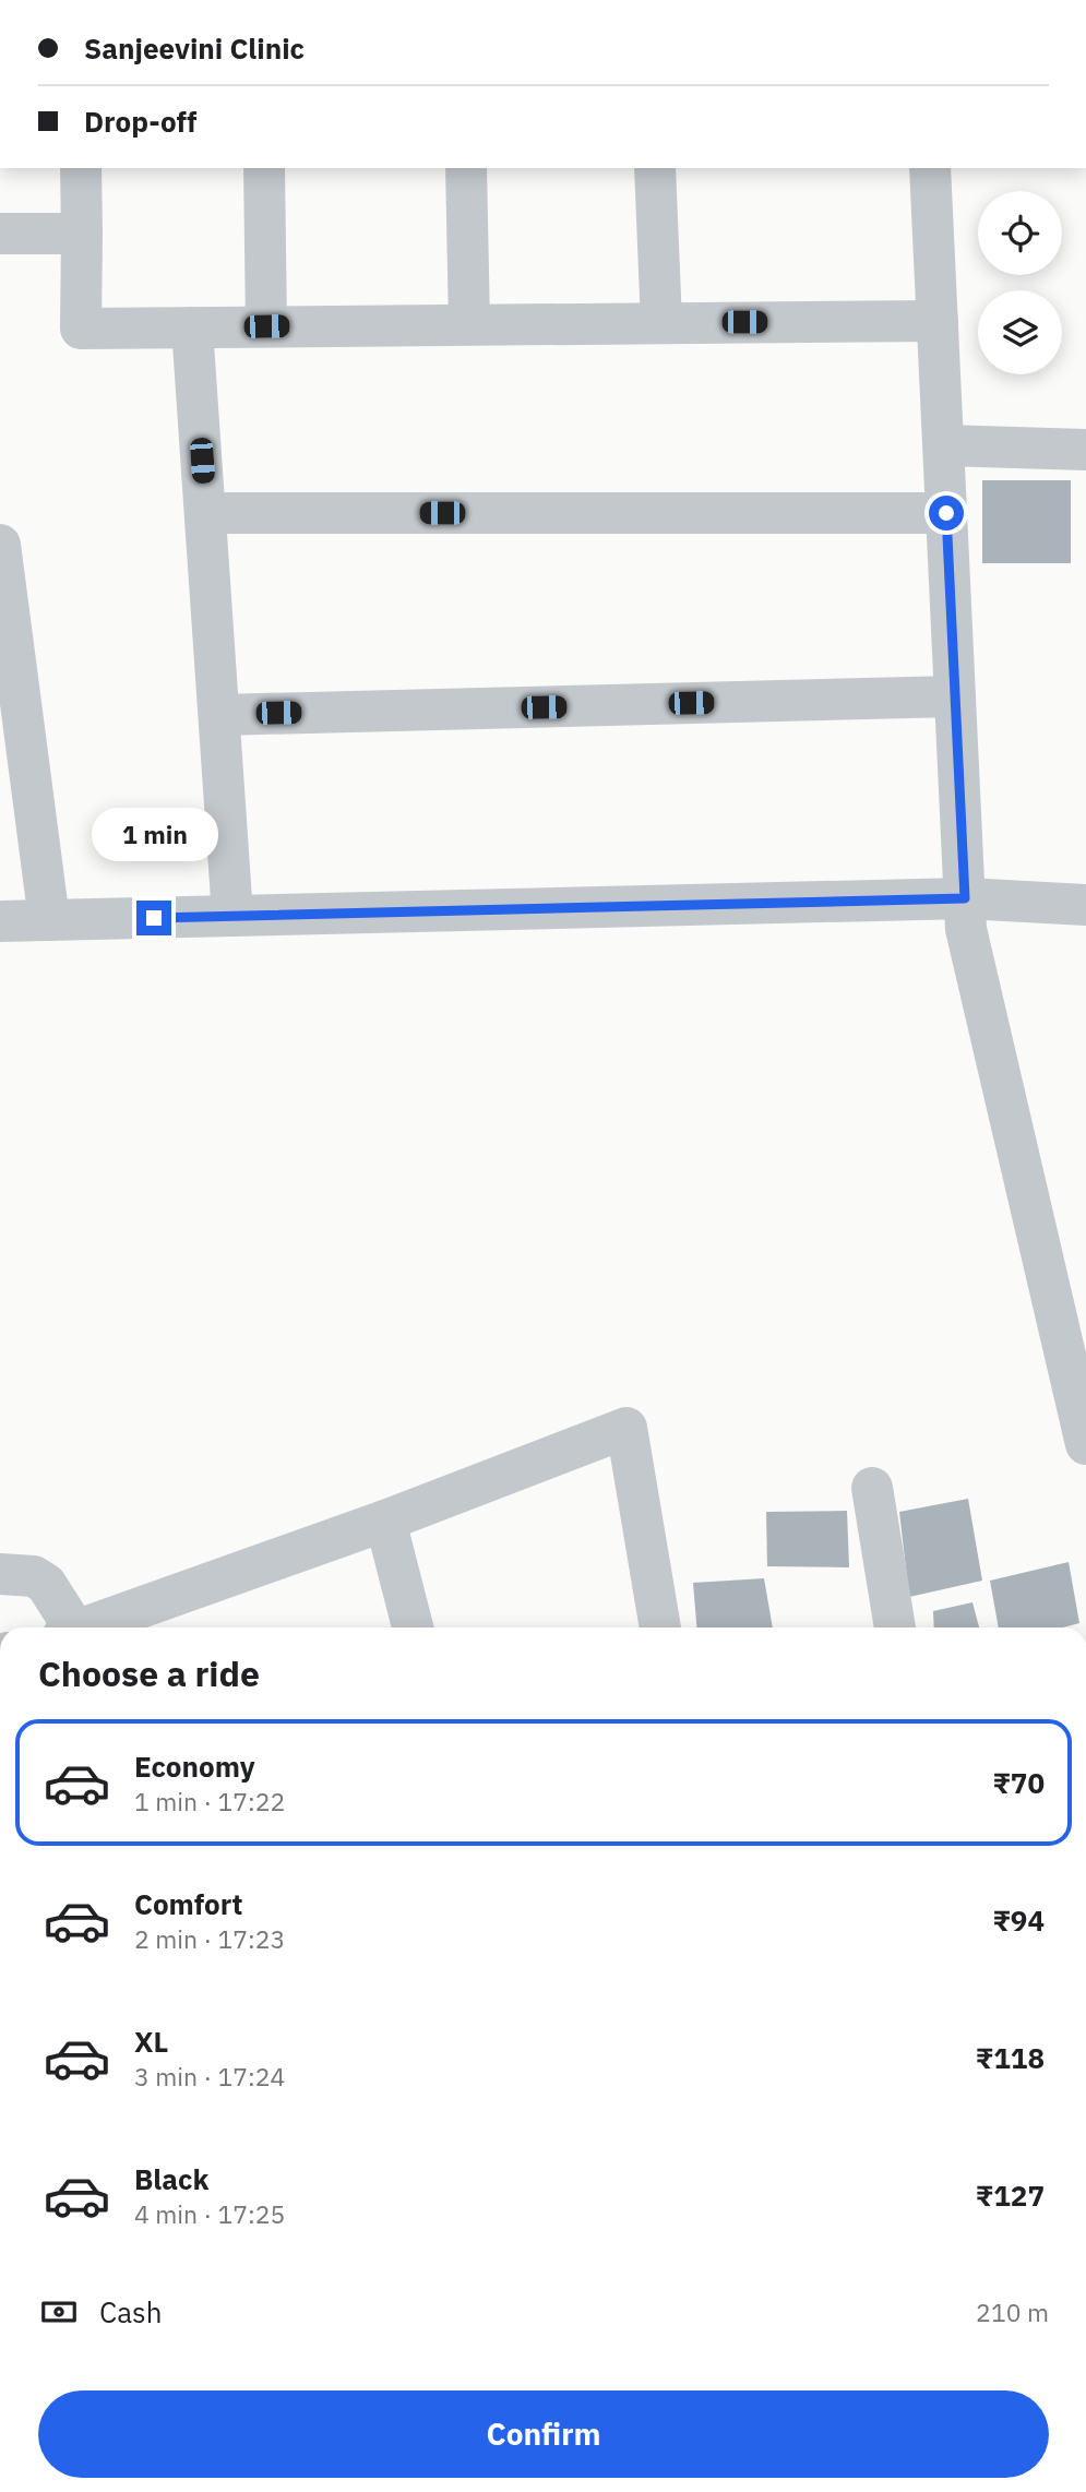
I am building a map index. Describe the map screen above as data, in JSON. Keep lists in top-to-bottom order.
{
  "page": {
    "banner": ["Sanjeevini Clinic", "Drop-off"],
    "bubble": "1 min",
    "heading": "Choose a ride",
    "list": [
      {
        "name": "Economy",
        "note": "1 min · 17:22",
        "value": "₹70"
      },
      {
        "name": "Comfort",
        "note": "2 min · 17:23",
        "value": "₹94"
      },
      {
        "name": "XL",
        "note": "3 min · 17:24",
        "value": "₹118"
      },
      {
        "name": "Black",
        "note": "4 min · 17:25",
        "value": "₹127"
      }
    ],
    "pay": ["Cash", "210 m"],
    "buttons": "Confirm"
  }
}
